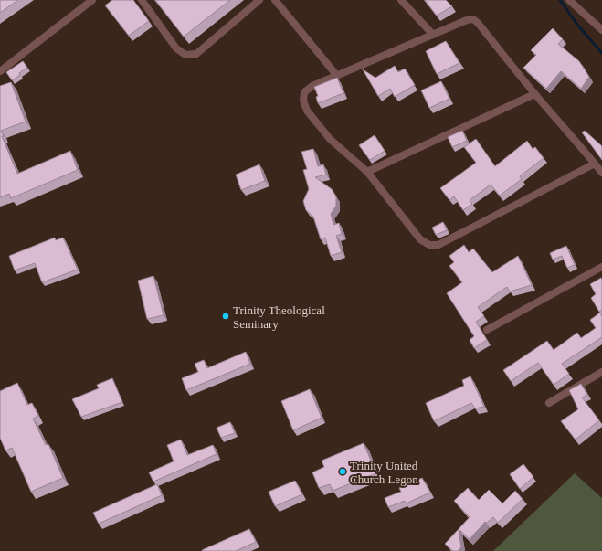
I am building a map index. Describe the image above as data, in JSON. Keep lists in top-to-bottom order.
{
  "places": ["Trinity Theological Seminary", "Trinity United Church Legon"]
}
